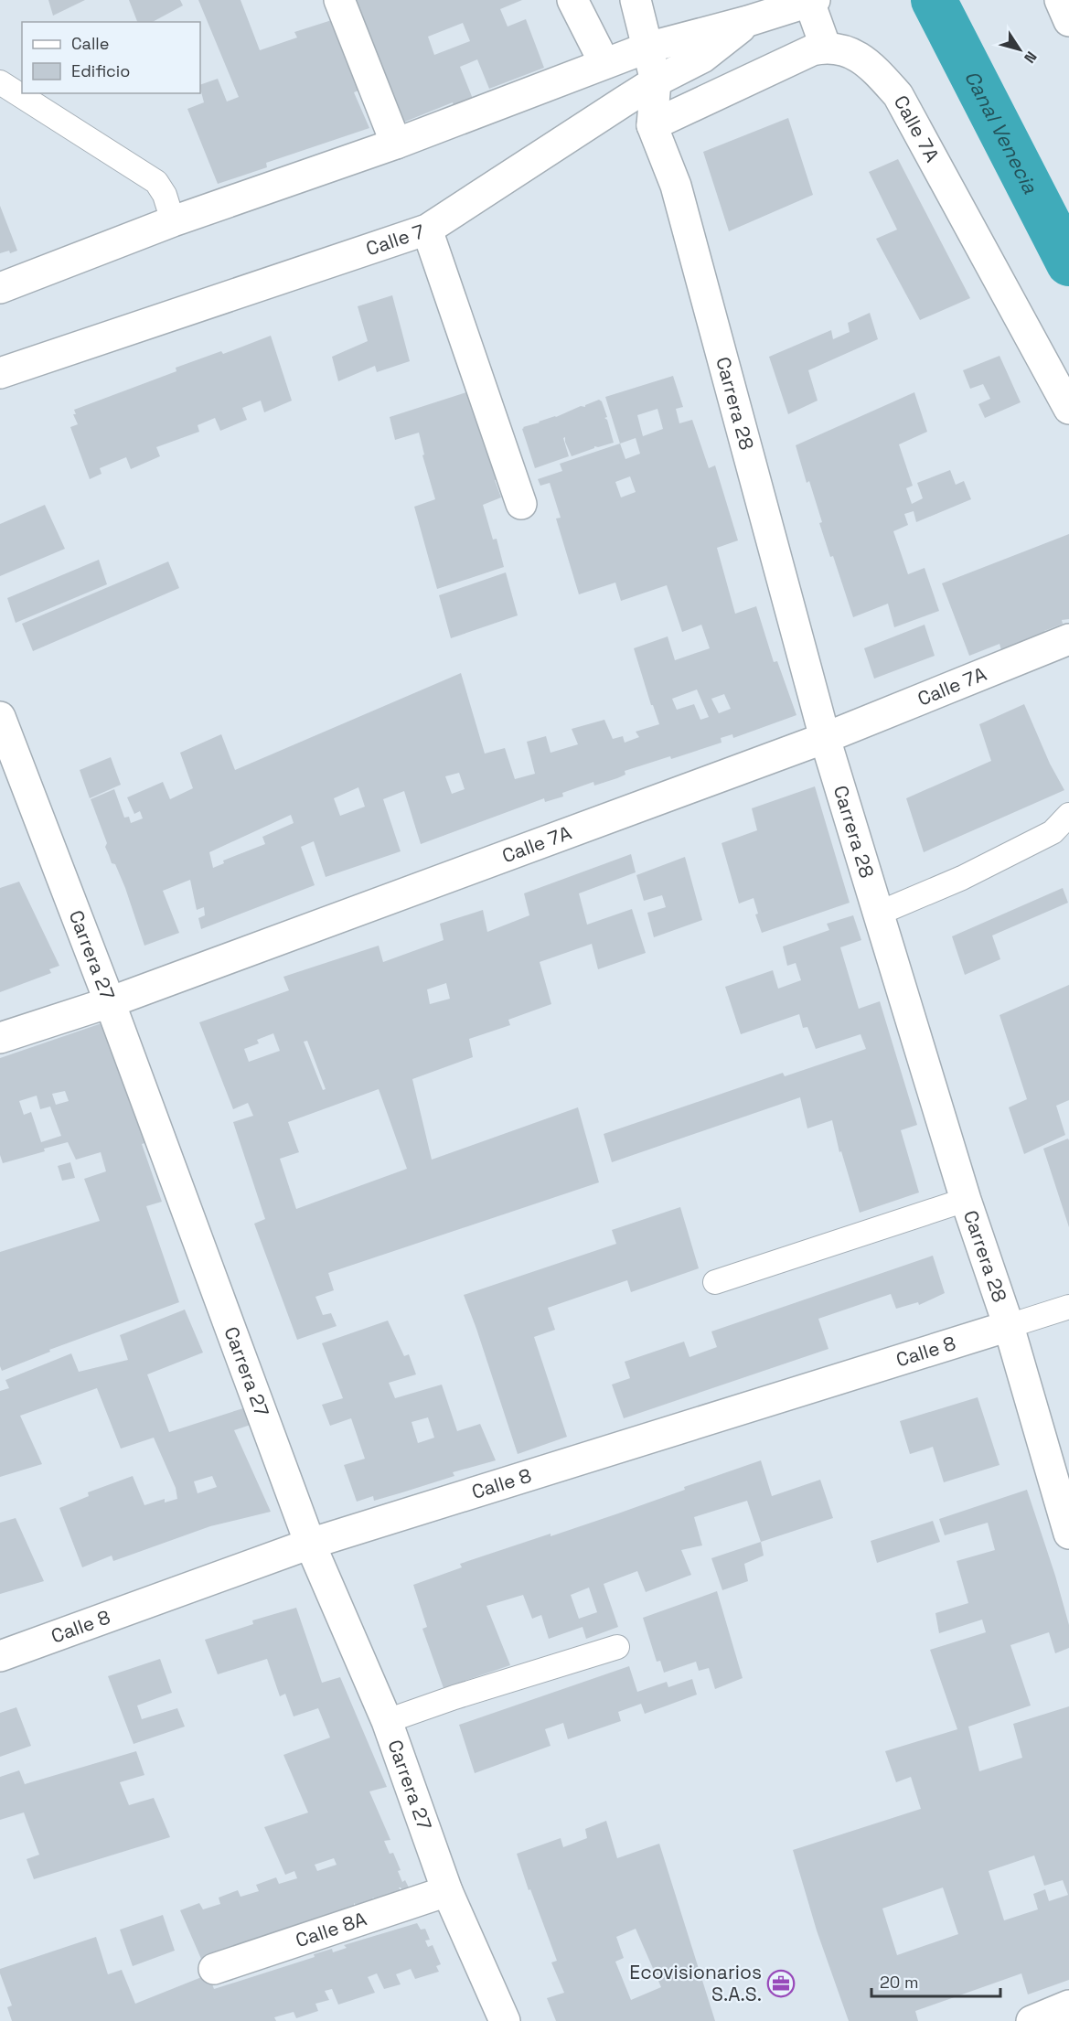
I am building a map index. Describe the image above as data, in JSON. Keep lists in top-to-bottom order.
{
  "streets": {
    "street": [
      "Calle 7A",
      "Calle 7",
      "Carrera 28",
      "Carrera 27",
      "Calle 8",
      "Calle 8A"
    ]
  },
  "crossings": [
    ["Calle 7A", "Carrera 28"],
    ["Calle 7A", "Carrera 27"],
    ["Calle 7", "Carrera 28"],
    ["Carrera 28", "Calle 8"],
    ["Carrera 27", "Calle 8"],
    ["Carrera 27", "Calle 8A"]
  ],
  "water": ["Canal Venecia"],
  "places": {
    "office": ["Ecovisionarios S.A.S."]
  },
  "legend": ["Calle", "Edificio"],
  "scale_bar": "20 m",
  "north": "bottom right"
}
